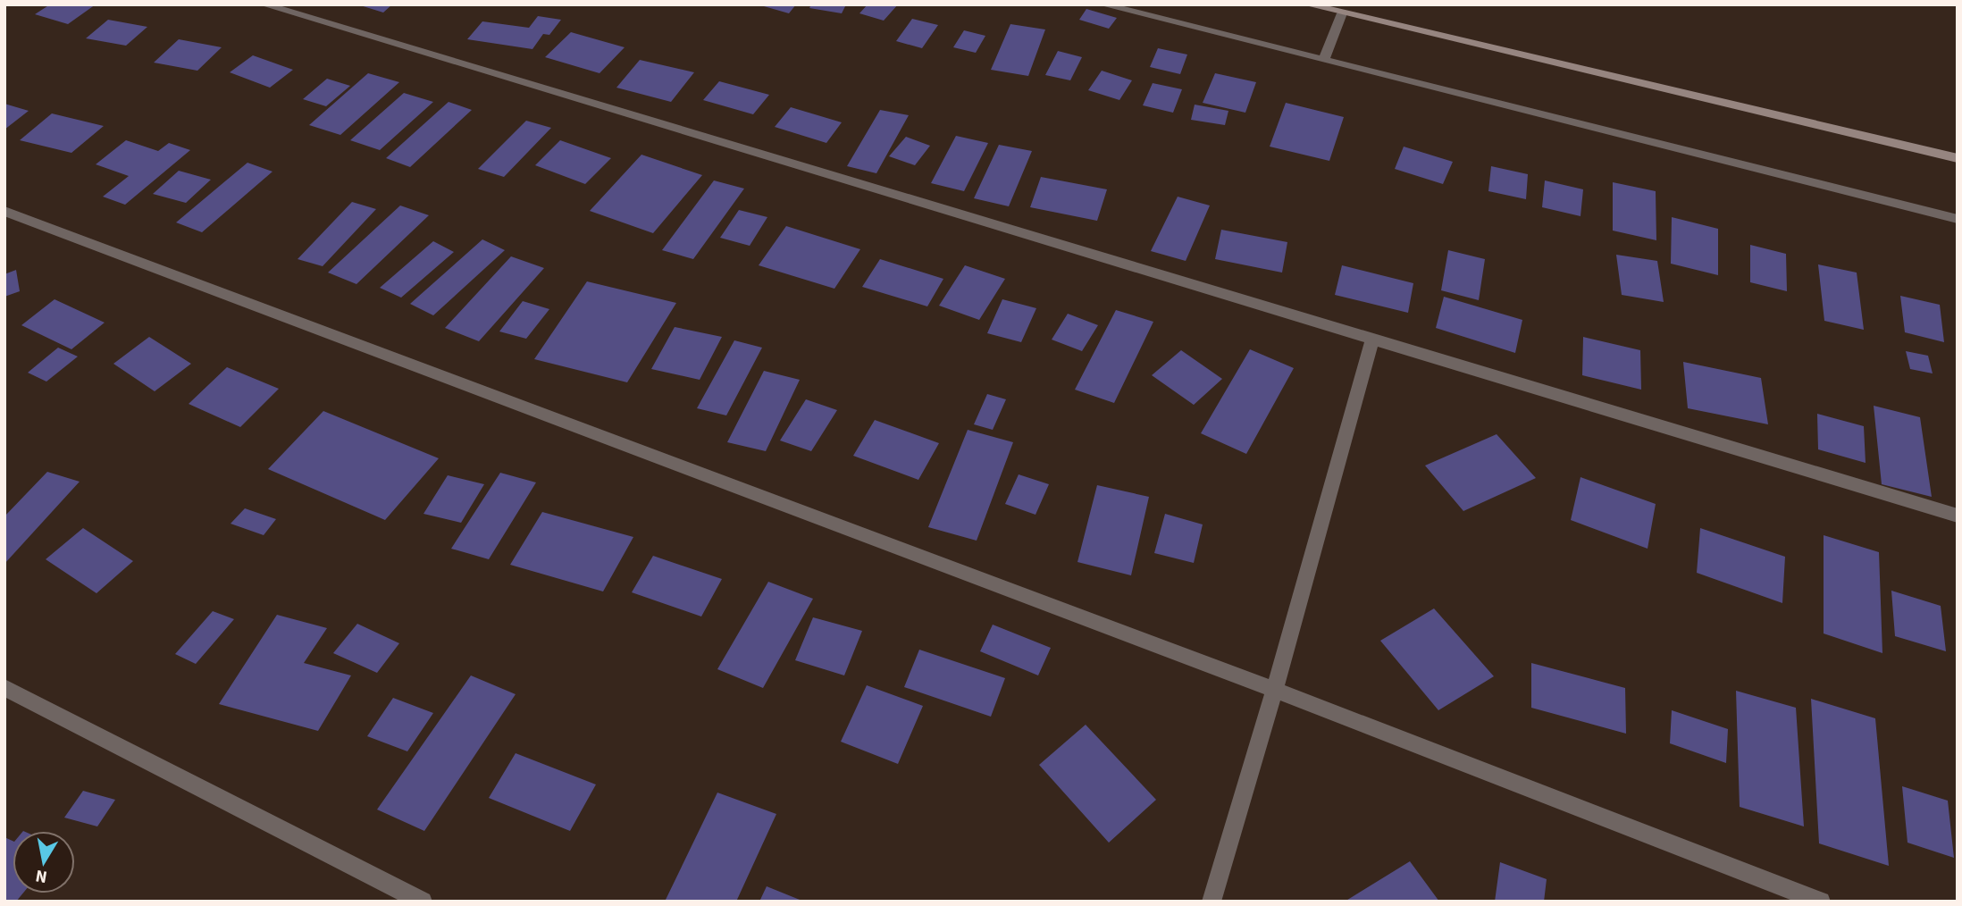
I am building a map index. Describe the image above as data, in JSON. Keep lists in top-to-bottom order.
{
  "north": "bottom"
}
